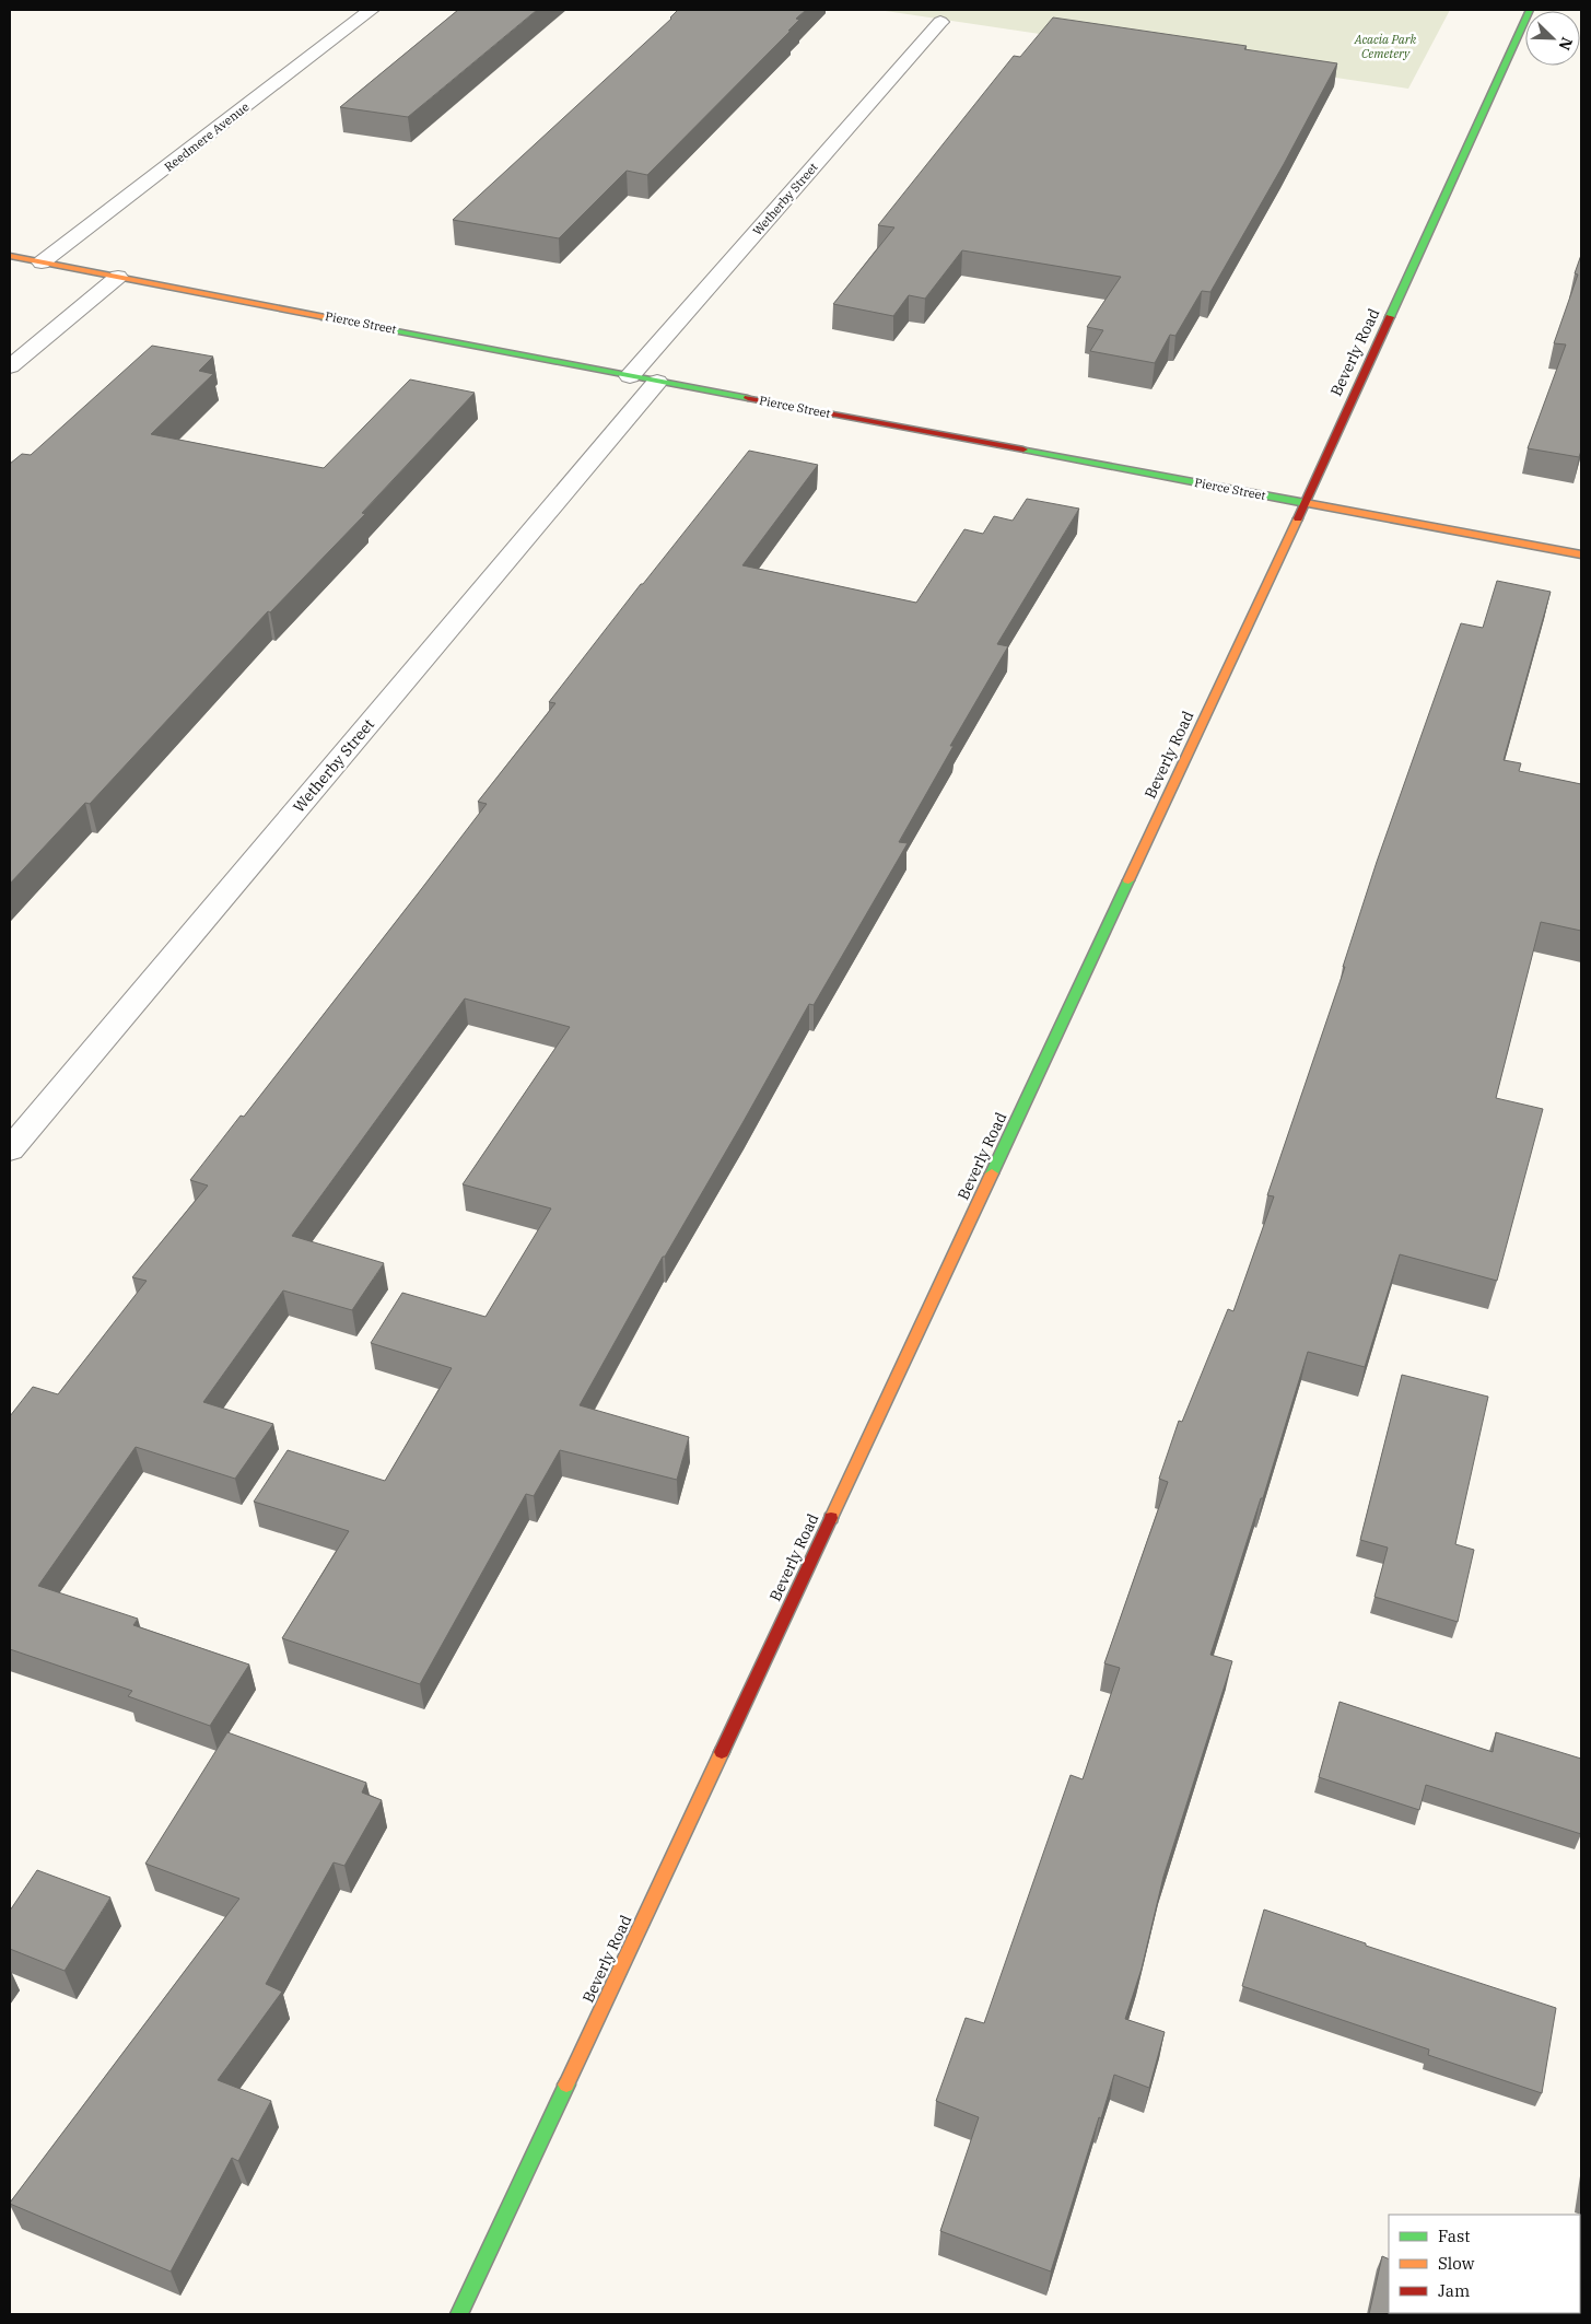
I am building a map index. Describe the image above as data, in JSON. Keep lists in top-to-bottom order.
{
  "streets": {
    "street": [
      "Reedmere Avenue",
      "Wetherby Street",
      "Pierce Street",
      "Beverly Road"
    ]
  },
  "crossings": [
    ["Reedmere Avenue", "Pierce Street"],
    ["Wetherby Street", "Pierce Street"],
    ["Pierce Street", "Beverly Road"]
  ],
  "parks": ["Acacia Park Cemetery"],
  "legend": ["Fast", "Slow", "Jam"],
  "north": "bottom right"
}
